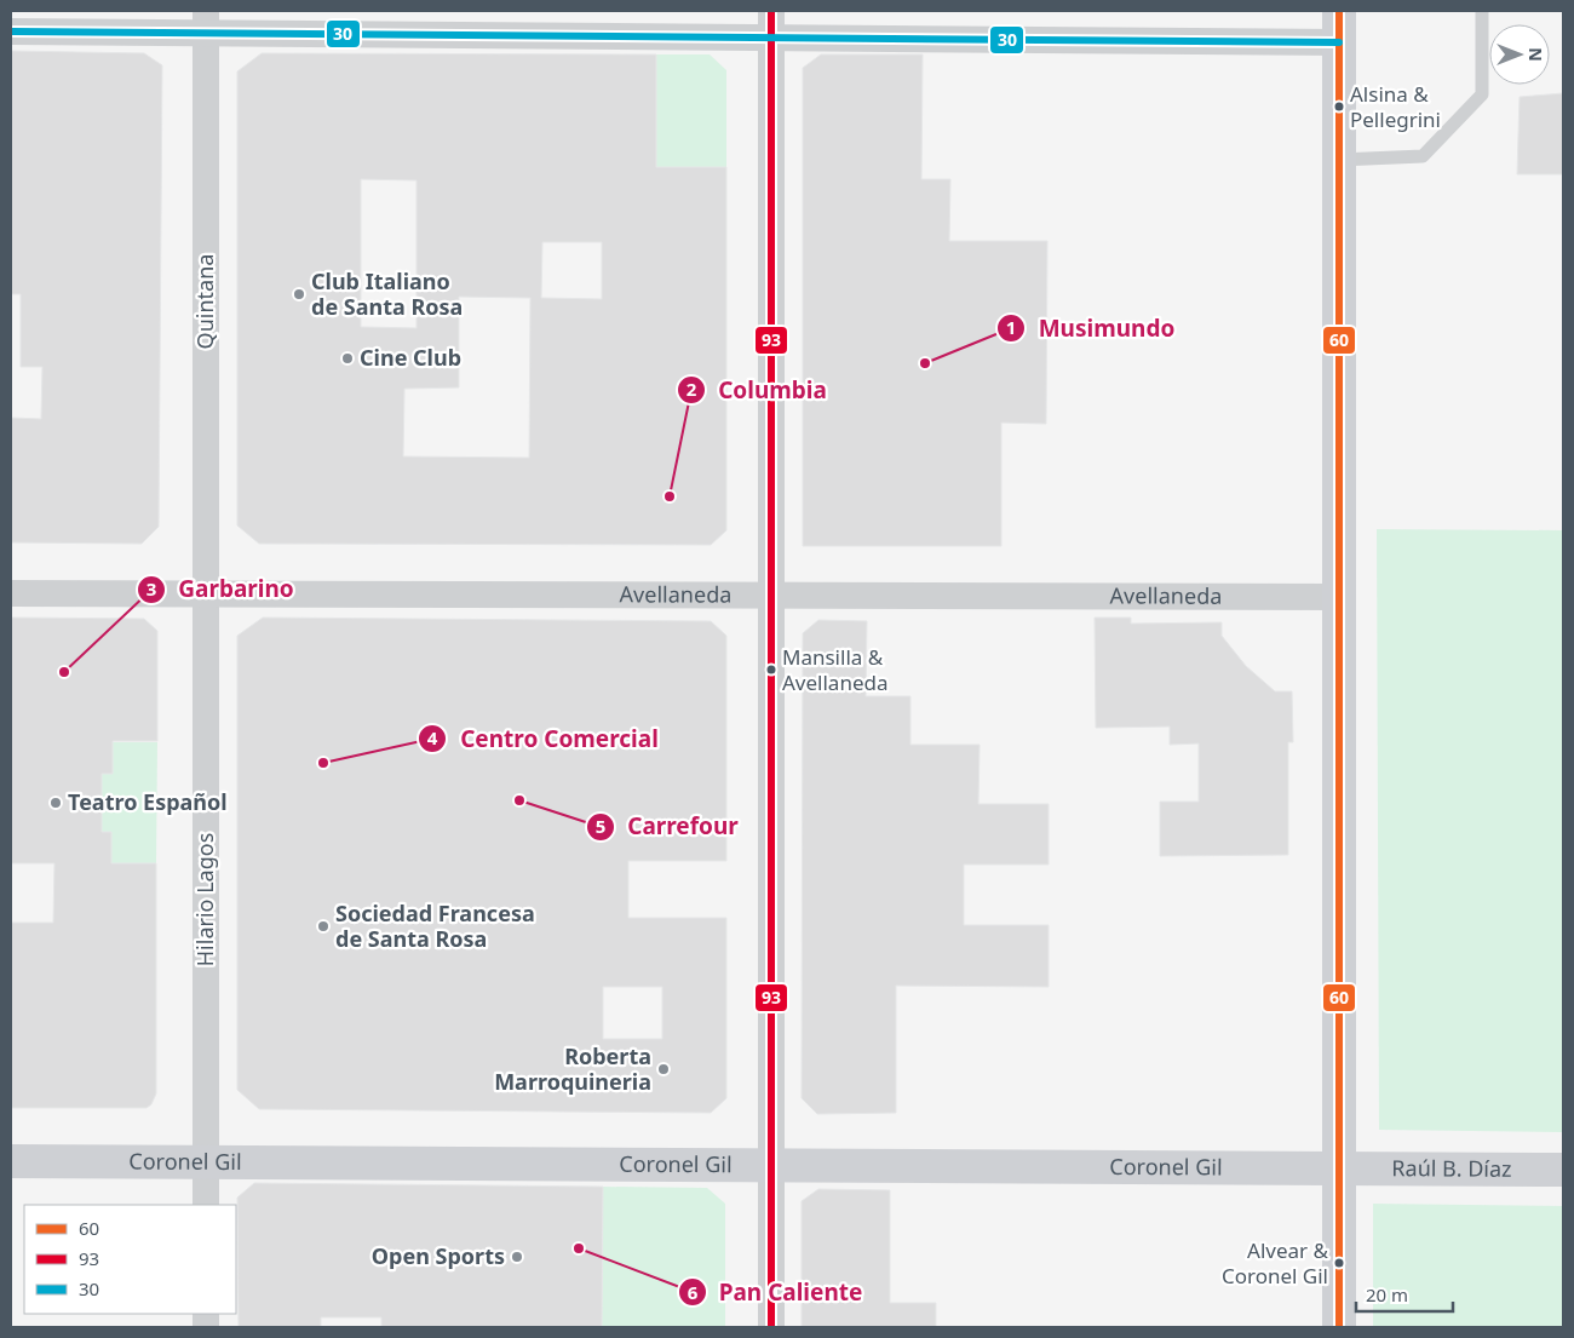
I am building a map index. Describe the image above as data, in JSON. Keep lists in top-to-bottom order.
{
  "streets": {
    "street": [
      "Quintana",
      "Avellaneda",
      "Hilario Lagos",
      "Coronel Gil",
      "Raúl B. Díaz"
    ]
  },
  "crossings": [
    ["Quintana", "Avellaneda"],
    ["Quintana", "Hilario Lagos"],
    ["Avellaneda", "Hilario Lagos"],
    ["Hilario Lagos", "Coronel Gil"],
    ["Coronel Gil", "Raúl B. Díaz"]
  ],
  "places": [
    "Alsina & Pellegrini",
    "Club Italiano de Santa Rosa",
    "Cine Club",
    "Musimundo",
    "Columbia",
    "Mansilla & Avellaneda",
    "Garbarino",
    "Centro Comercial",
    "Carrefour",
    "Teatro Español",
    "Sociedad Francesa de Santa Rosa",
    "Roberta Marroquineria",
    "Pan Caliente",
    "Open Sports",
    "Alvear & Coronel Gil"
  ],
  "lines": ["transit line 60", "transit line 93", "transit line 30"],
  "legend": ["60", "93", "30"],
  "scale_bar": "20 m",
  "north": "right"
}
